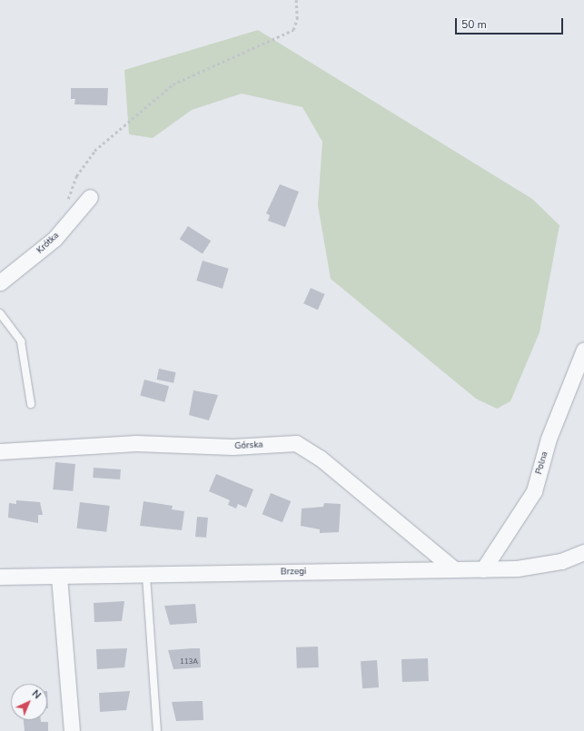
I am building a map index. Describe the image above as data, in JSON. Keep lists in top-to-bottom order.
{
  "streets": {
    "street": [
      "Krótka",
      "Górska",
      "Polna",
      "Brzegi"
    ]
  },
  "crossings": [
    ["Górska", "Brzegi"],
    ["Polna", "Brzegi"]
  ],
  "house_numbers": ["113A"],
  "scale_bar": "50 m",
  "north": "top right"
}
